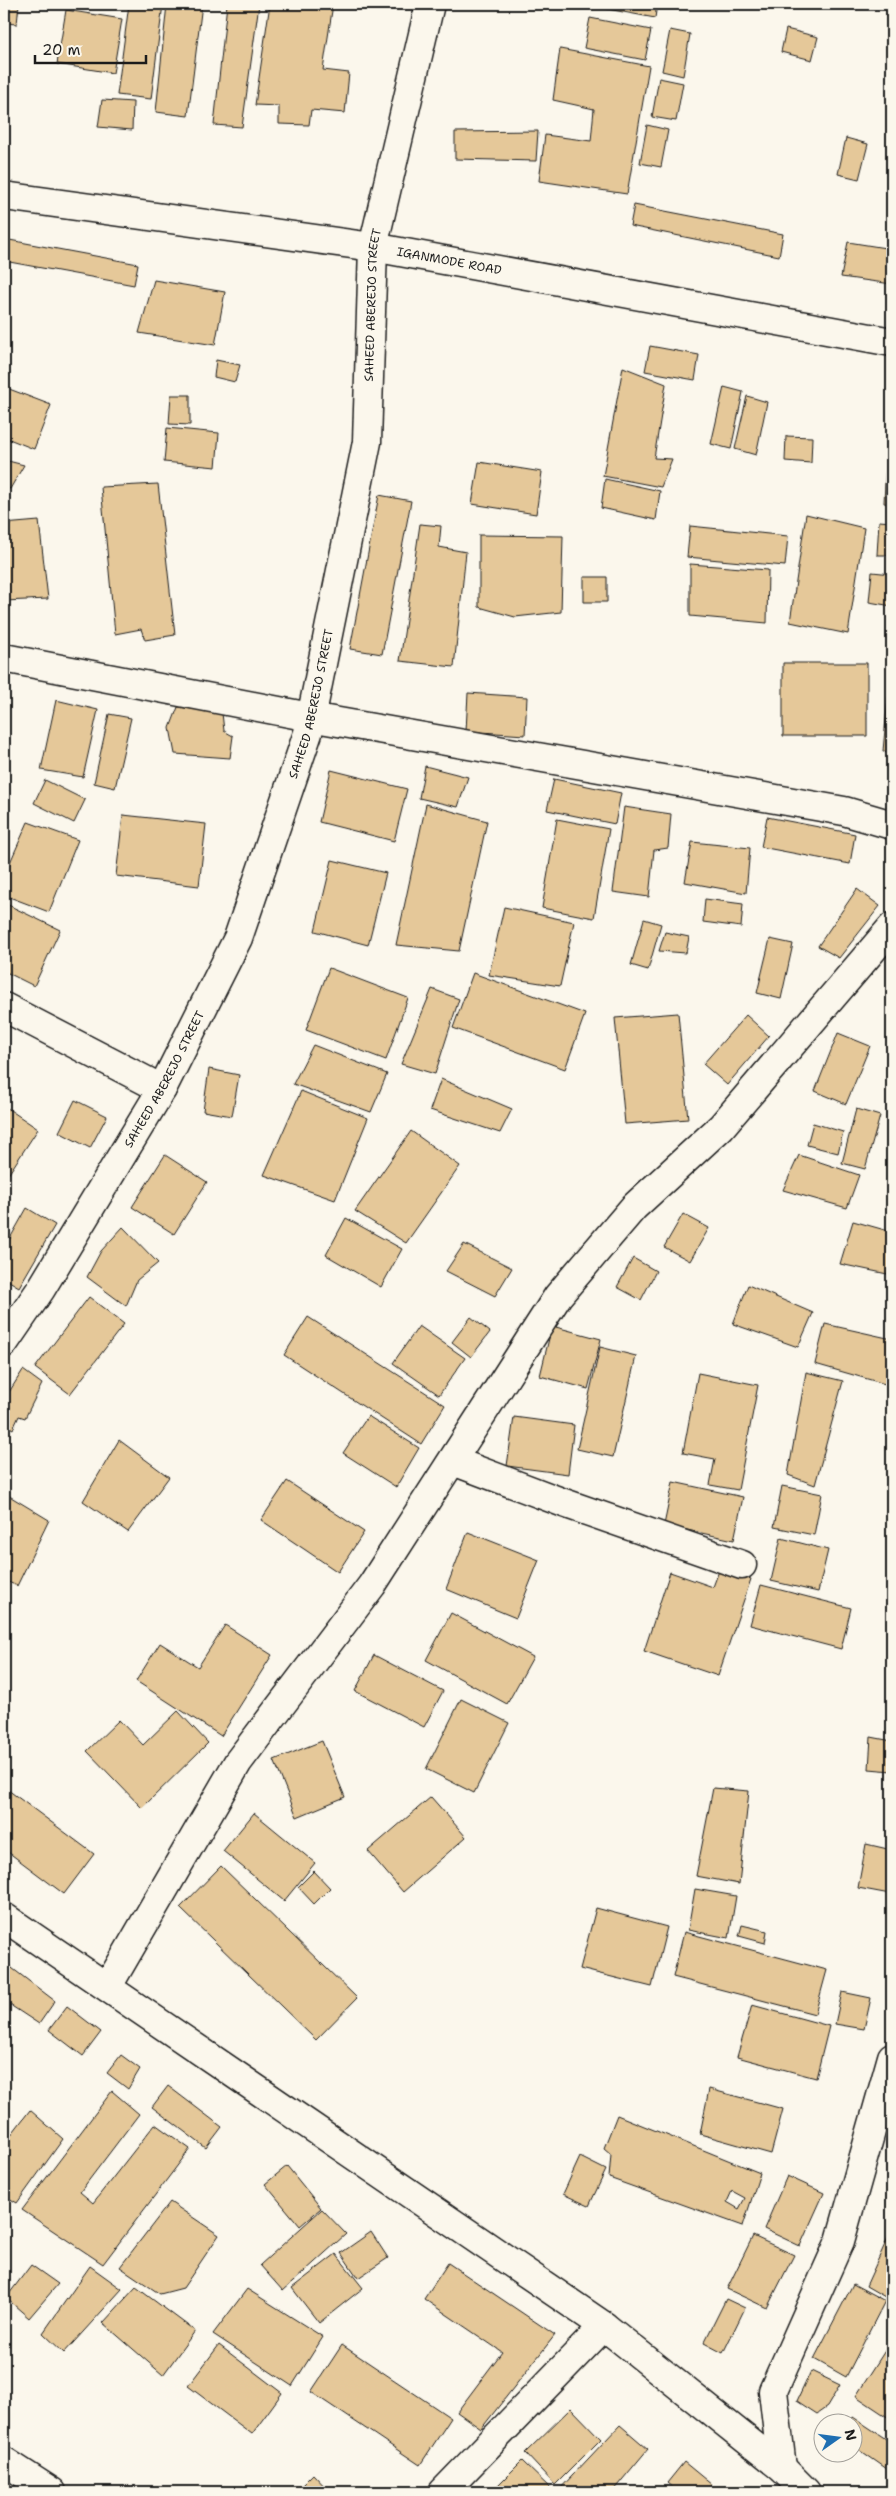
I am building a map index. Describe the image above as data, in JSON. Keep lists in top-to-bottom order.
{
  "streets": {
    "street": ["IGANMODE ROAD", "SAHEED ABEREJO STREET"]
  },
  "crossings": [
    ["IGANMODE ROAD", "SAHEED ABEREJO STREET"]
  ],
  "scale_bar": "20 m",
  "north": "right"
}
